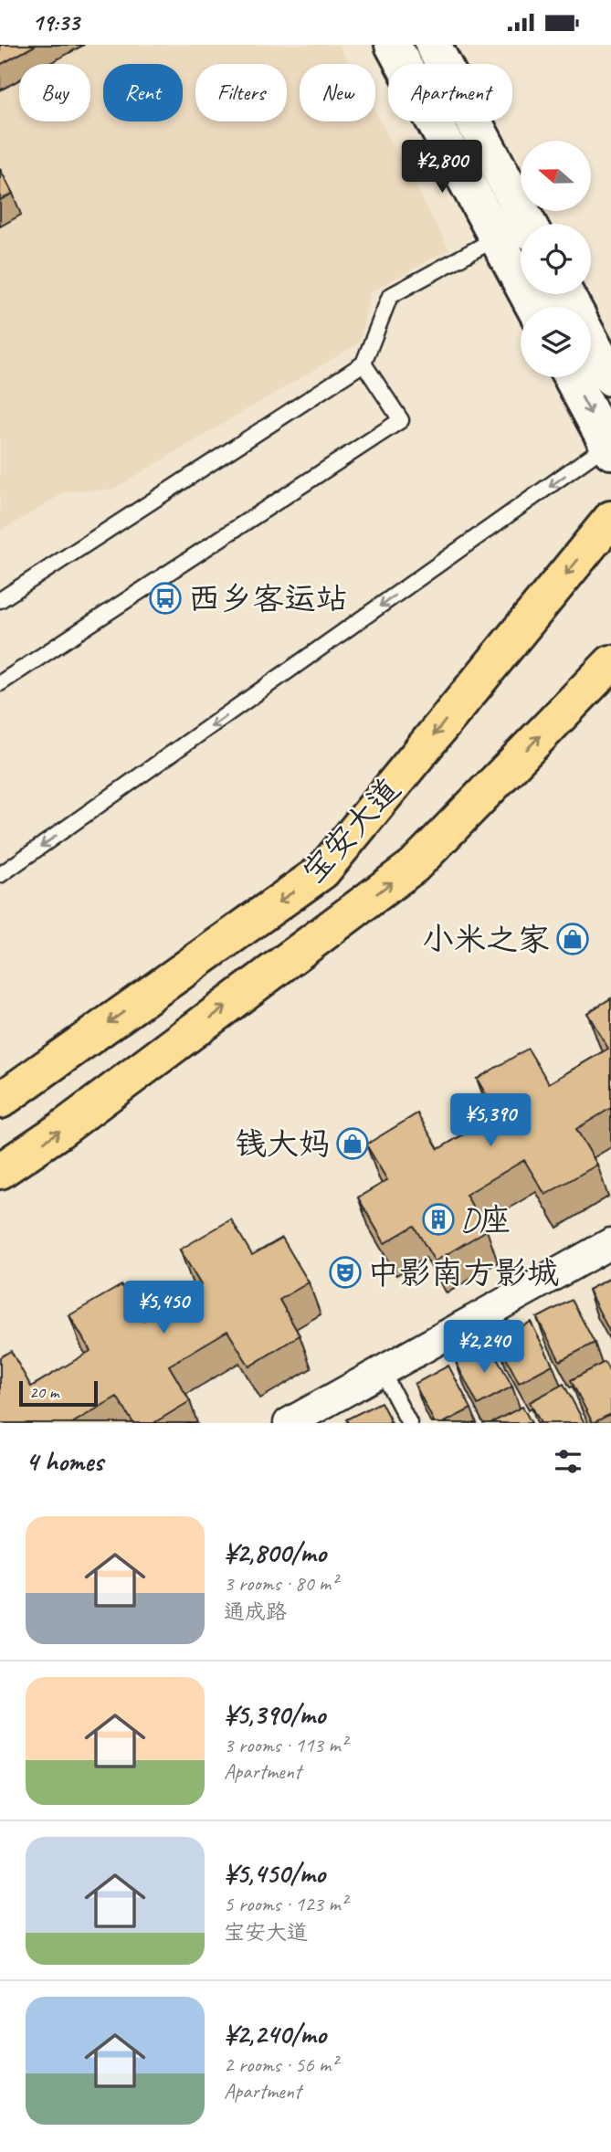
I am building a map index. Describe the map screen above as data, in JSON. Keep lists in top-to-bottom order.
{
  "streets": {
    "main road": ["宝安大道"]
  },
  "places": {
    "bus stop": ["西乡客运站"],
    "shop": ["小米之家", "钱大妈"],
    "building": ["D座"],
    "theatre": ["中影南方影城"]
  },
  "scale_bar": "20 m",
  "north": "left",
  "page": {
    "status": "19:33",
    "chip": [
      "Buy",
      "Rent",
      "Filters",
      "New",
      "Apartment"
    ],
    "price": [
      "¥2,800",
      "¥5,390",
      "¥5,450",
      "¥2,240"
    ],
    "scale": "20 m",
    "heading": "4 homes",
    "list": [
      {
        "name": "¥2,800/mo",
        "note": "3 rooms · 80 m² · 通成路"
      },
      {
        "name": "¥5,390/mo",
        "note": "3 rooms · 113 m² · Apartment"
      },
      {
        "name": "¥5,450/mo",
        "note": "5 rooms · 123 m² · 宝安大道"
      },
      {
        "name": "¥2,240/mo",
        "note": "2 rooms · 56 m² · Apartment"
      }
    ]
  }
}
